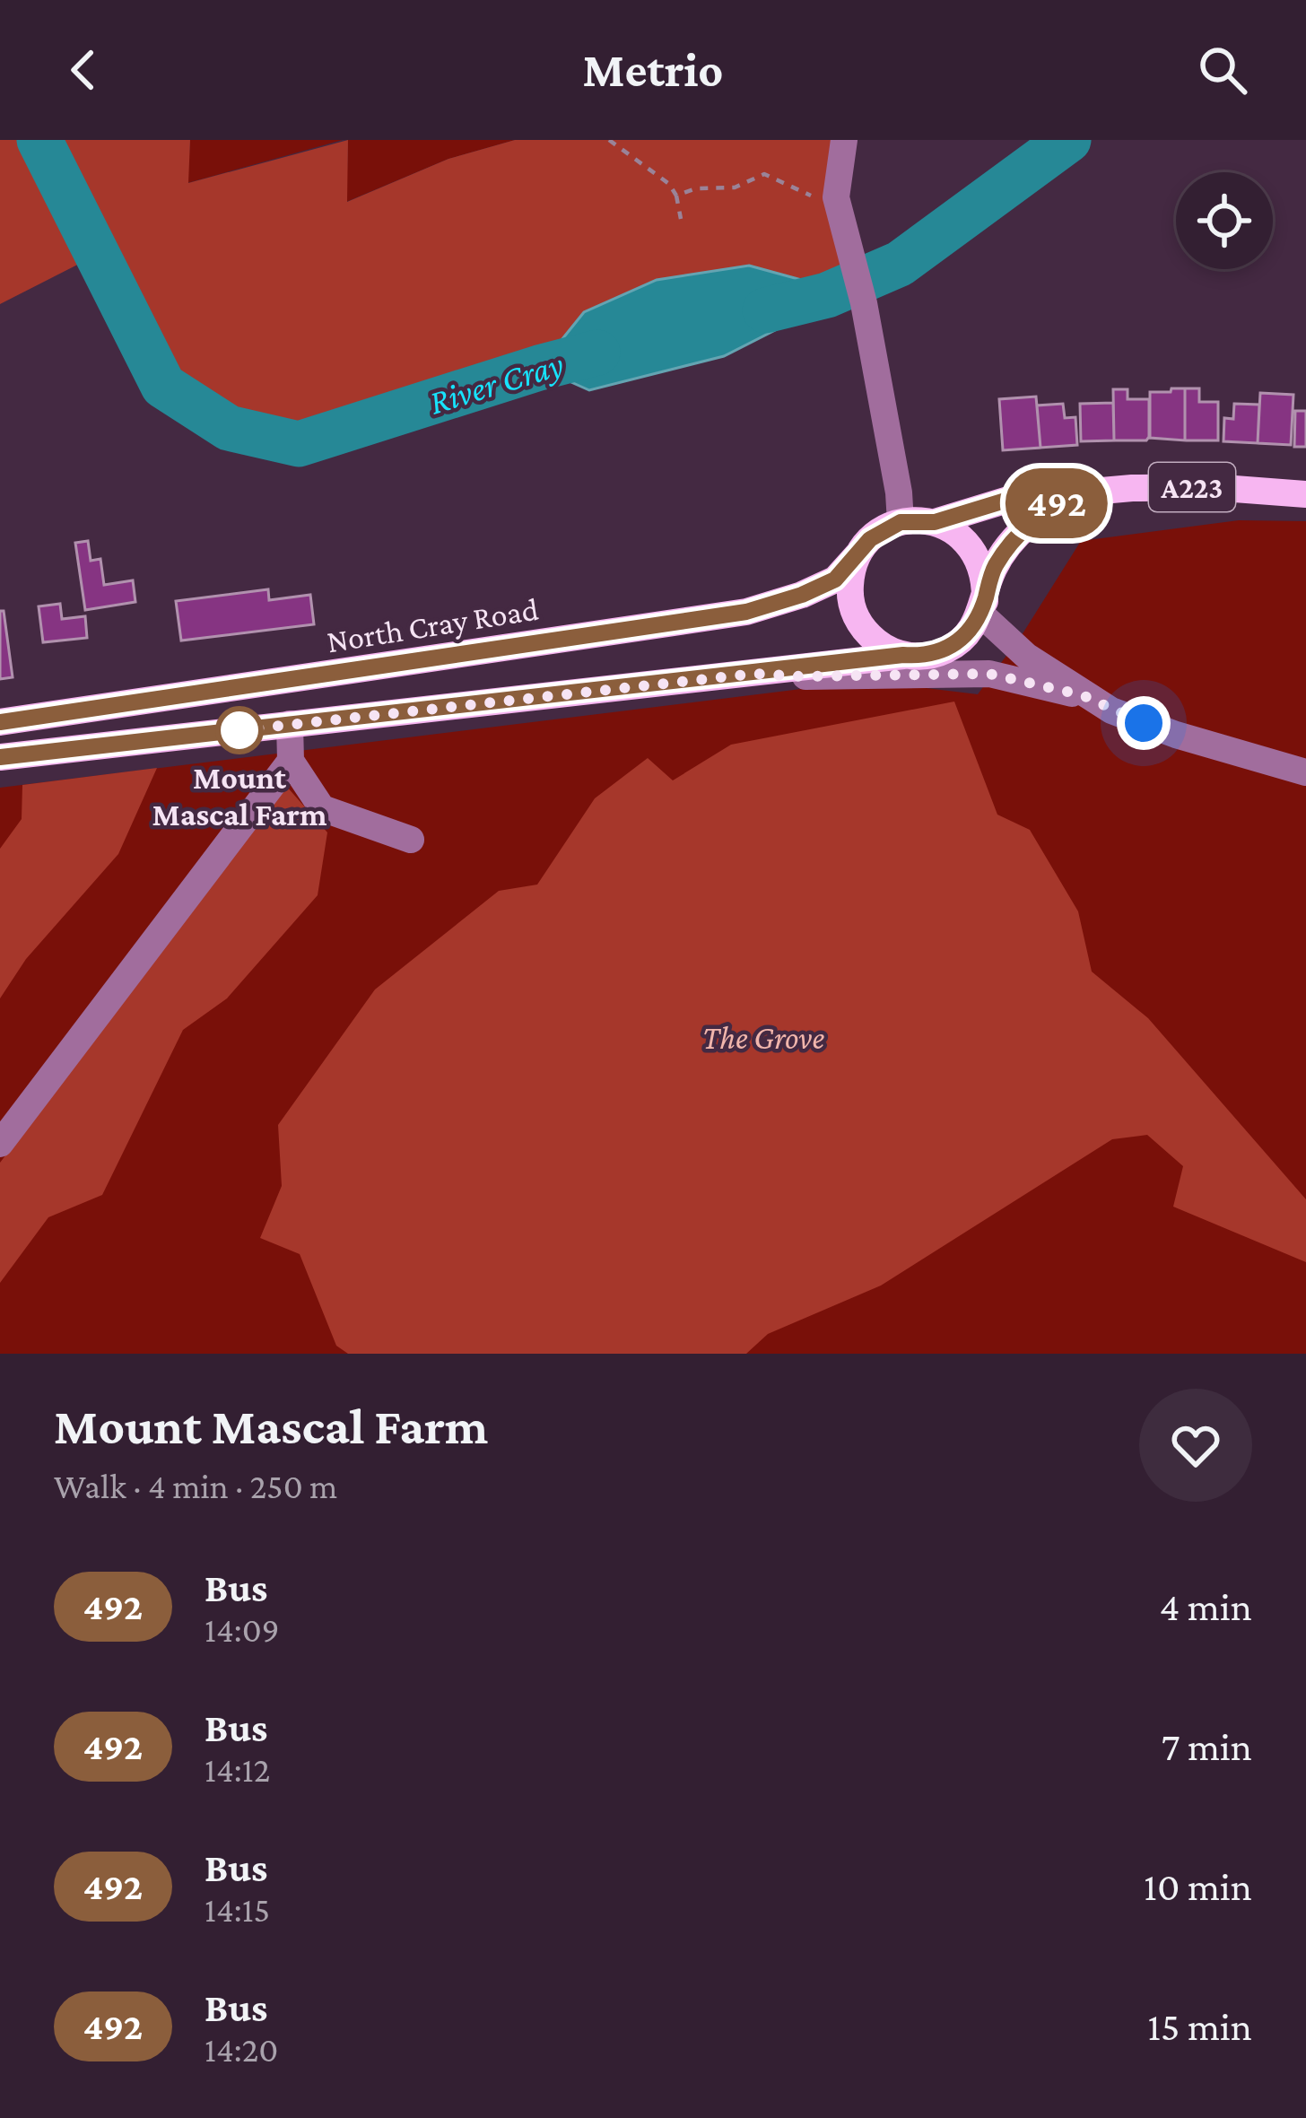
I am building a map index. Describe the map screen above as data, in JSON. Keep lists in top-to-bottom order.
{
  "streets": {
    "main road": ["A223", "North Cray Road"]
  },
  "crossings": [
    ["A223", "North Cray Road"]
  ],
  "water": ["River Cray"],
  "parks": ["The Grove"],
  "places": ["Mount Mascal Farm"],
  "lines": ["bus line 492"],
  "page": {
    "header": "Metrio",
    "on_map": "492",
    "heading": ["Mount Mascal Farm", "Walk · 4 min · 250 m"],
    "list": [
      {
        "mark": "492",
        "name": "Bus",
        "note": "14:09",
        "value": "4 min"
      },
      {
        "mark": "492",
        "name": "Bus",
        "note": "14:12",
        "value": "7 min"
      },
      {
        "mark": "492",
        "name": "Bus",
        "note": "14:15",
        "value": "10 min"
      },
      {
        "mark": "492",
        "name": "Bus",
        "note": "14:20",
        "value": "15 min"
      }
    ]
  }
}
